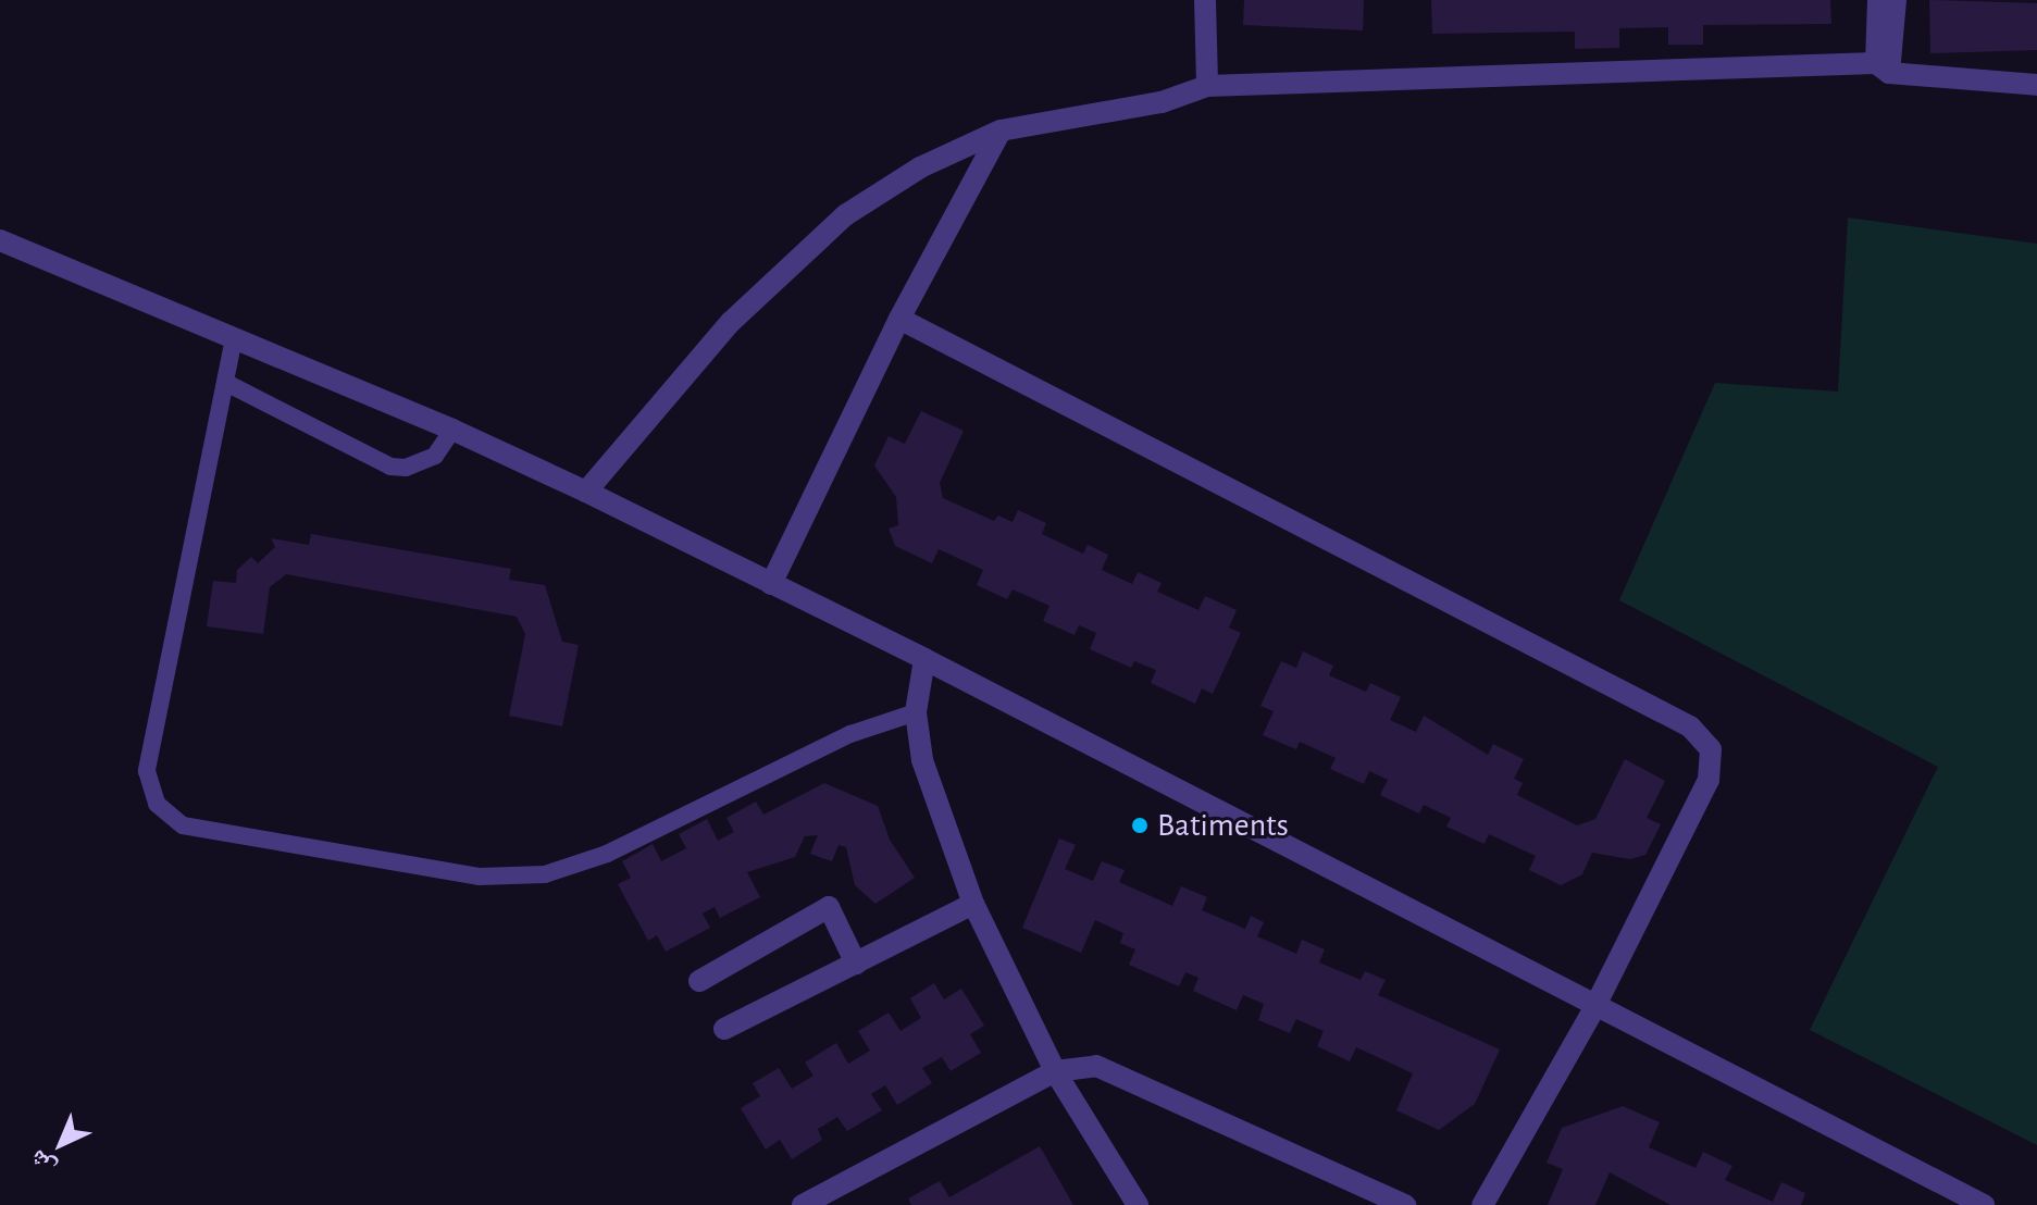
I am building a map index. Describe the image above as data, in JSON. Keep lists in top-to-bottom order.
{
  "places": ["Batiments"],
  "north": "bottom left"
}
